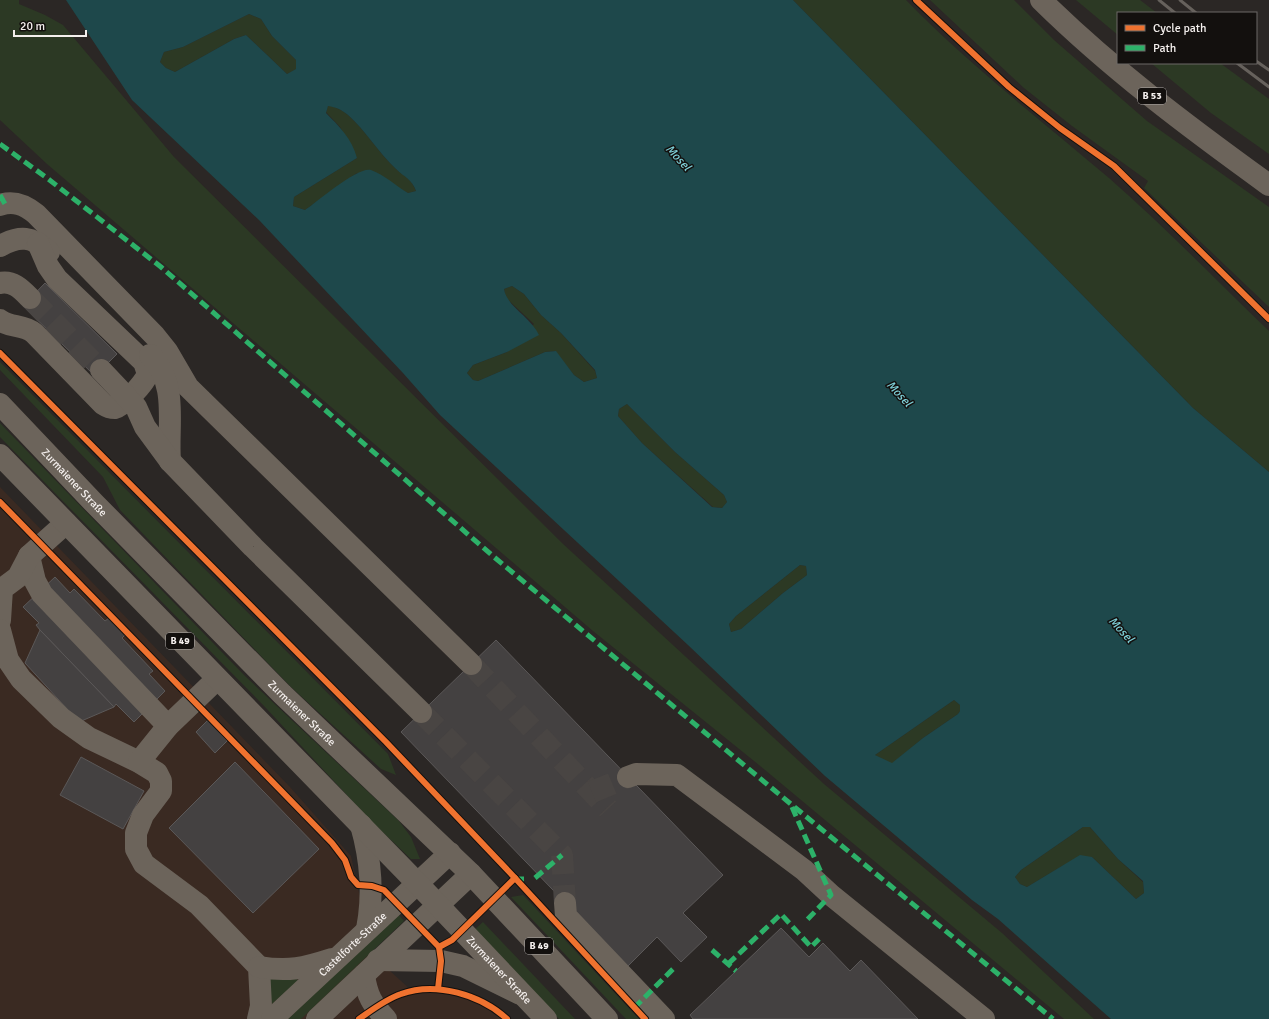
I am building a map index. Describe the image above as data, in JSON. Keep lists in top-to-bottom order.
{
  "streets": {
    "main road": [
      "B 53",
      "Zurmaiener Straße",
      "B 49",
      "Castelforte-Straße"
    ]
  },
  "crossings": [
    ["Zurmaiener Straße", "Castelforte-Straße"]
  ],
  "water": ["Mosel"],
  "legend": ["Cycle path", "Path"],
  "scale_bar": "20 m"
}
